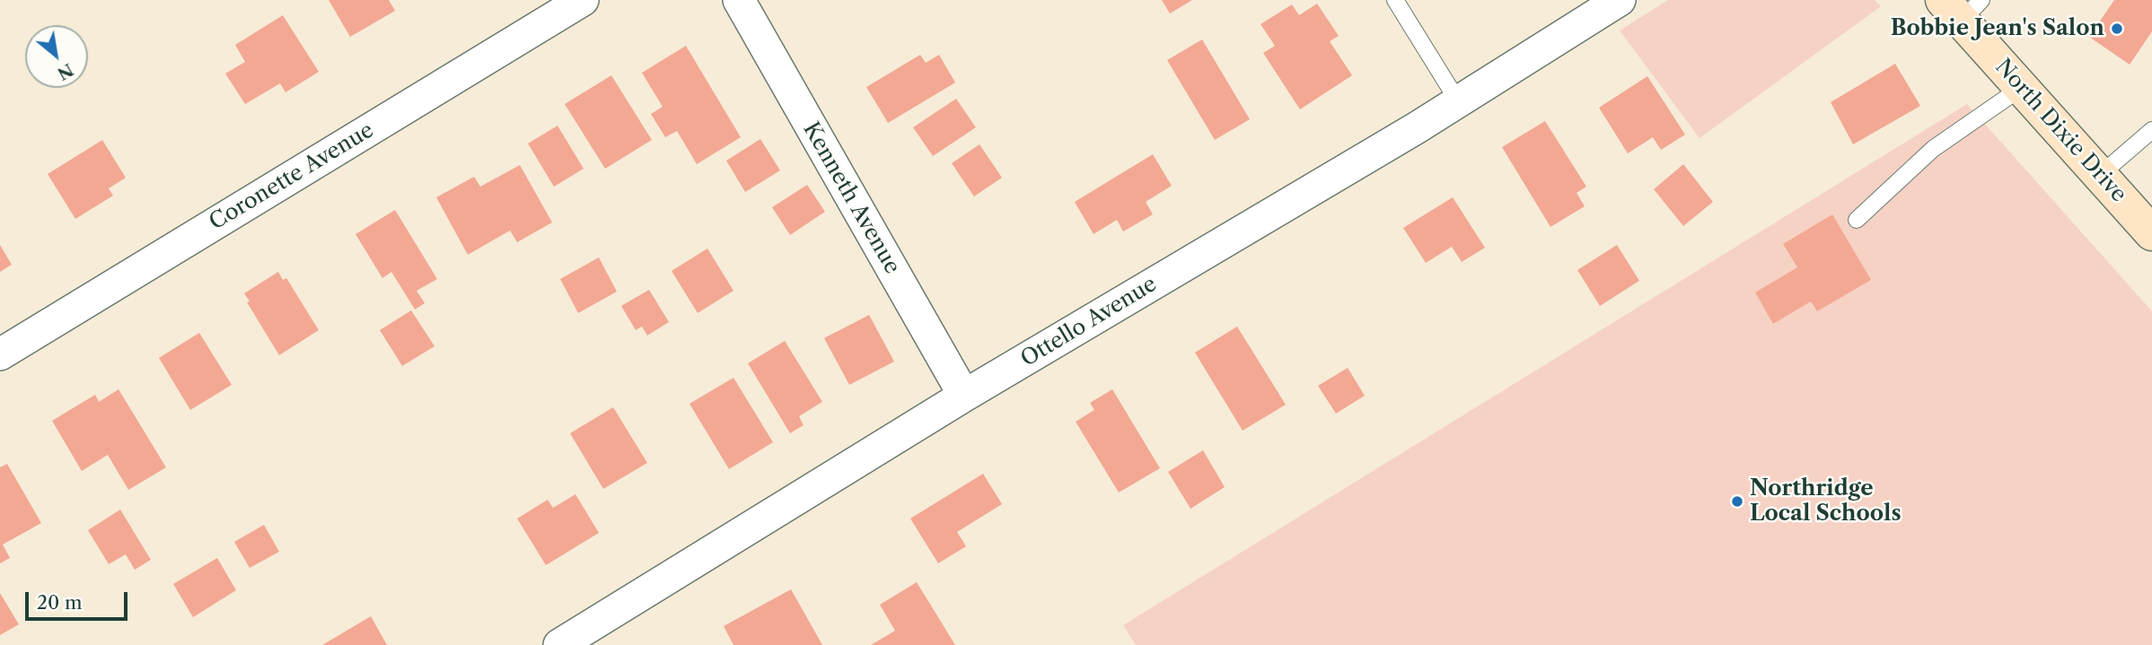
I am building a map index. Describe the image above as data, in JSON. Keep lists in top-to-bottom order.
{
  "streets": {
    "main road": ["North Dixie Drive"],
    "street": ["Coronette Avenue", "Kenneth Avenue", "Ottello Avenue"]
  },
  "crossings": [
    ["Kenneth Avenue", "Ottello Avenue"]
  ],
  "places": ["Bobbie Jean's Salon", "Northridge Local Schools"],
  "scale_bar": "20 m",
  "north": "bottom right"
}
